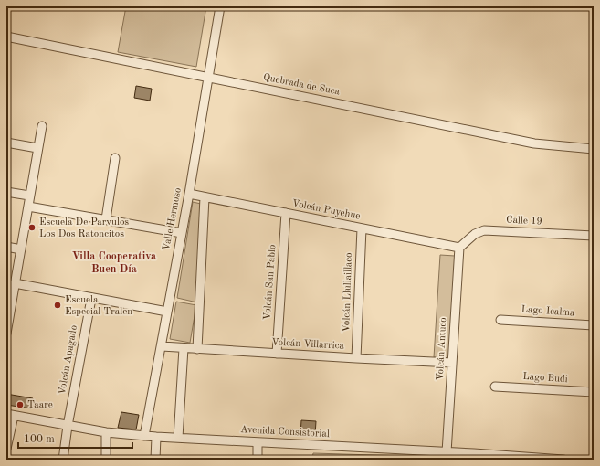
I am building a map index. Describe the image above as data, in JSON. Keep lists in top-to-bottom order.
{
  "streets": {
    "street": [
      "Quebrada de Suca",
      "Volcán Puyehue",
      "Valle Hermoso",
      "Calle 19",
      "Volcán San Pablo",
      "Volcán Llullaillaco",
      "Lago Icalma",
      "Volcán Villarrica",
      "Volcán Antuco",
      "Volcán Apagado",
      "Lago Budi",
      "Avenida Consistorial"
    ]
  },
  "crossings": [
    ["Quebrada de Suca", "Valle Hermoso"],
    ["Volcán Puyehue", "Valle Hermoso"],
    ["Volcán Puyehue", "Calle 19"],
    ["Volcán Puyehue", "Volcán San Pablo"],
    ["Volcán Puyehue", "Volcán Llullaillaco"],
    ["Volcán Puyehue", "Volcán Antuco"],
    ["Valle Hermoso", "Volcán Villarrica"],
    ["Valle Hermoso", "Avenida Consistorial"],
    ["Calle 19", "Volcán Antuco"],
    ["Volcán San Pablo", "Volcán Villarrica"],
    ["Volcán Llullaillaco", "Volcán Villarrica"],
    ["Volcán Villarrica", "Volcán Antuco"],
    ["Volcán Antuco", "Avenida Consistorial"],
    ["Volcán Apagado", "Avenida Consistorial"]
  ],
  "districts": ["Villa Cooperativa Buen Día"],
  "places": ["Escuela De Parvulos Los Dos Ratoncitos", "Escuela Especial Tralen", "Taare"],
  "scale_bar": "100 m"
}
